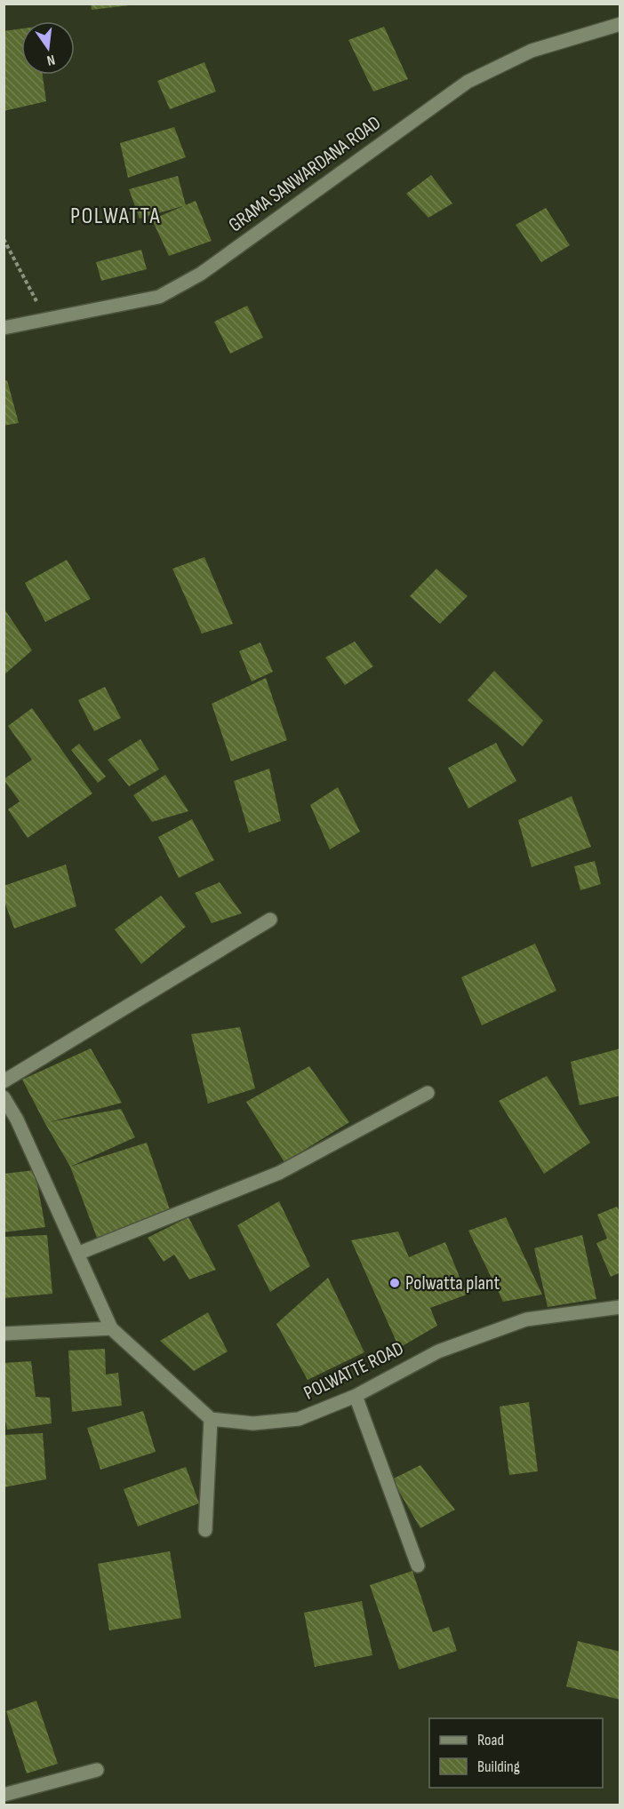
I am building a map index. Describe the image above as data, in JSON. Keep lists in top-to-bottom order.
{
  "streets": {
    "street": ["GRAMA SANWARDANA ROAD", "POLWATTE ROAD"]
  },
  "districts": ["POLWATTA"],
  "places": ["Polwatta plant"],
  "legend": ["Road", "Building"],
  "north": "bottom"
}
